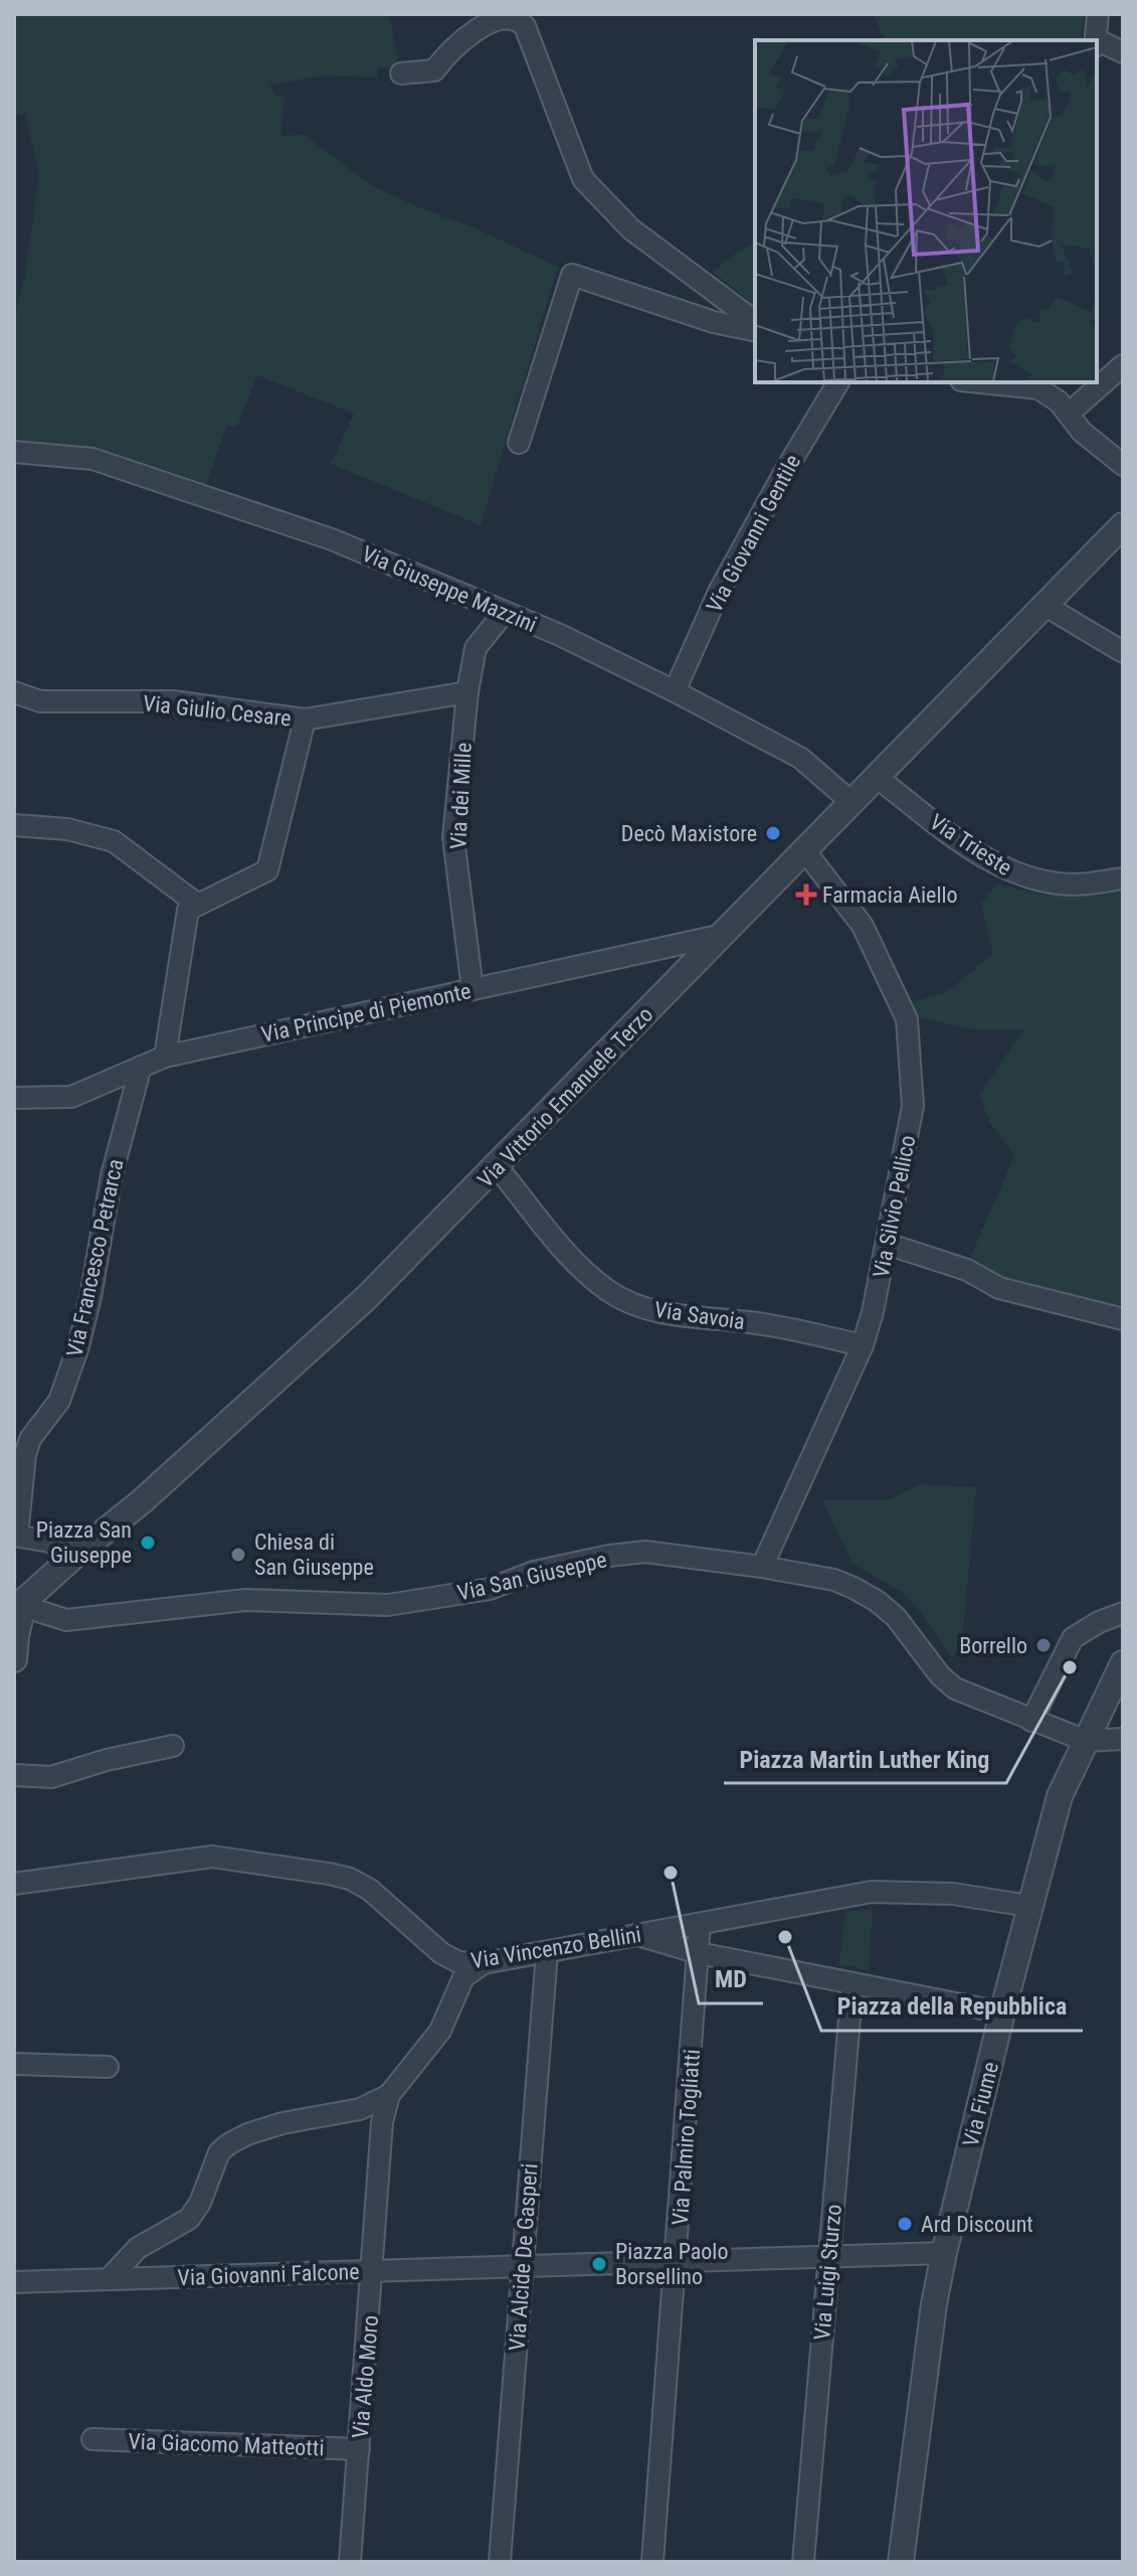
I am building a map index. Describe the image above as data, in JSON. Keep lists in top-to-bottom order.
{
  "streets": {
    "street": [
      "Via Giovanni Gentile",
      "Via Giuseppe Mazzini",
      "Via Giulio Cesare",
      "Via dei Mille",
      "Via Trieste",
      "Via Principe di Piemonte",
      "Via Vittorio Emanuele Terzo",
      "Via Silvio Pellico",
      "Via Francesco Petrarca",
      "Via Savoia",
      "Via San Giuseppe",
      "Via Vincenzo Bellini",
      "Via Fiume",
      "Via Palmiro Togliatti",
      "Via Alcide De Gasperi",
      "Via Luigi Sturzo",
      "Via Giovanni Falcone",
      "Via Aldo Moro",
      "Via Giacomo Matteotti"
    ]
  },
  "crossings": [
    ["Via Giovanni Gentile", "Via Giuseppe Mazzini"],
    ["Via Giuseppe Mazzini", "Via dei Mille"],
    ["Via Giuseppe Mazzini", "Via Vittorio Emanuele Terzo"],
    ["Via Giulio Cesare", "Via dei Mille"],
    ["Via dei Mille", "Via Principe di Piemonte"],
    ["Via Trieste", "Via Vittorio Emanuele Terzo"],
    ["Via Principe di Piemonte", "Via Vittorio Emanuele Terzo"],
    ["Via Principe di Piemonte", "Via Francesco Petrarca"],
    ["Via Vittorio Emanuele Terzo", "Via Silvio Pellico"],
    ["Via Vittorio Emanuele Terzo", "Via Savoia"],
    ["Via Vittorio Emanuele Terzo", "Via San Giuseppe"],
    ["Via Silvio Pellico", "Via Savoia"],
    ["Via Silvio Pellico", "Via San Giuseppe"],
    ["Via San Giuseppe", "Via Fiume"],
    ["Via Vincenzo Bellini", "Via Fiume"],
    ["Via Vincenzo Bellini", "Via Palmiro Togliatti"],
    ["Via Vincenzo Bellini", "Via Alcide De Gasperi"],
    ["Via Palmiro Togliatti", "Via Giovanni Falcone"],
    ["Via Alcide De Gasperi", "Via Giovanni Falcone"],
    ["Via Giovanni Falcone", "Via Aldo Moro"],
    ["Via Aldo Moro", "Via Giacomo Matteotti"]
  ],
  "places": {
    "other": [
      "Decò Maxistore",
      "Piazza San Giuseppe",
      "Chiesa di San Giuseppe",
      "Borrello",
      "Piazza Martin Luther King",
      "MD",
      "Piazza della Repubblica",
      "Ard Discount",
      "Piazza Paolo Borsellino"
    ],
    "health": ["Farmacia Aiello"]
  }
}
